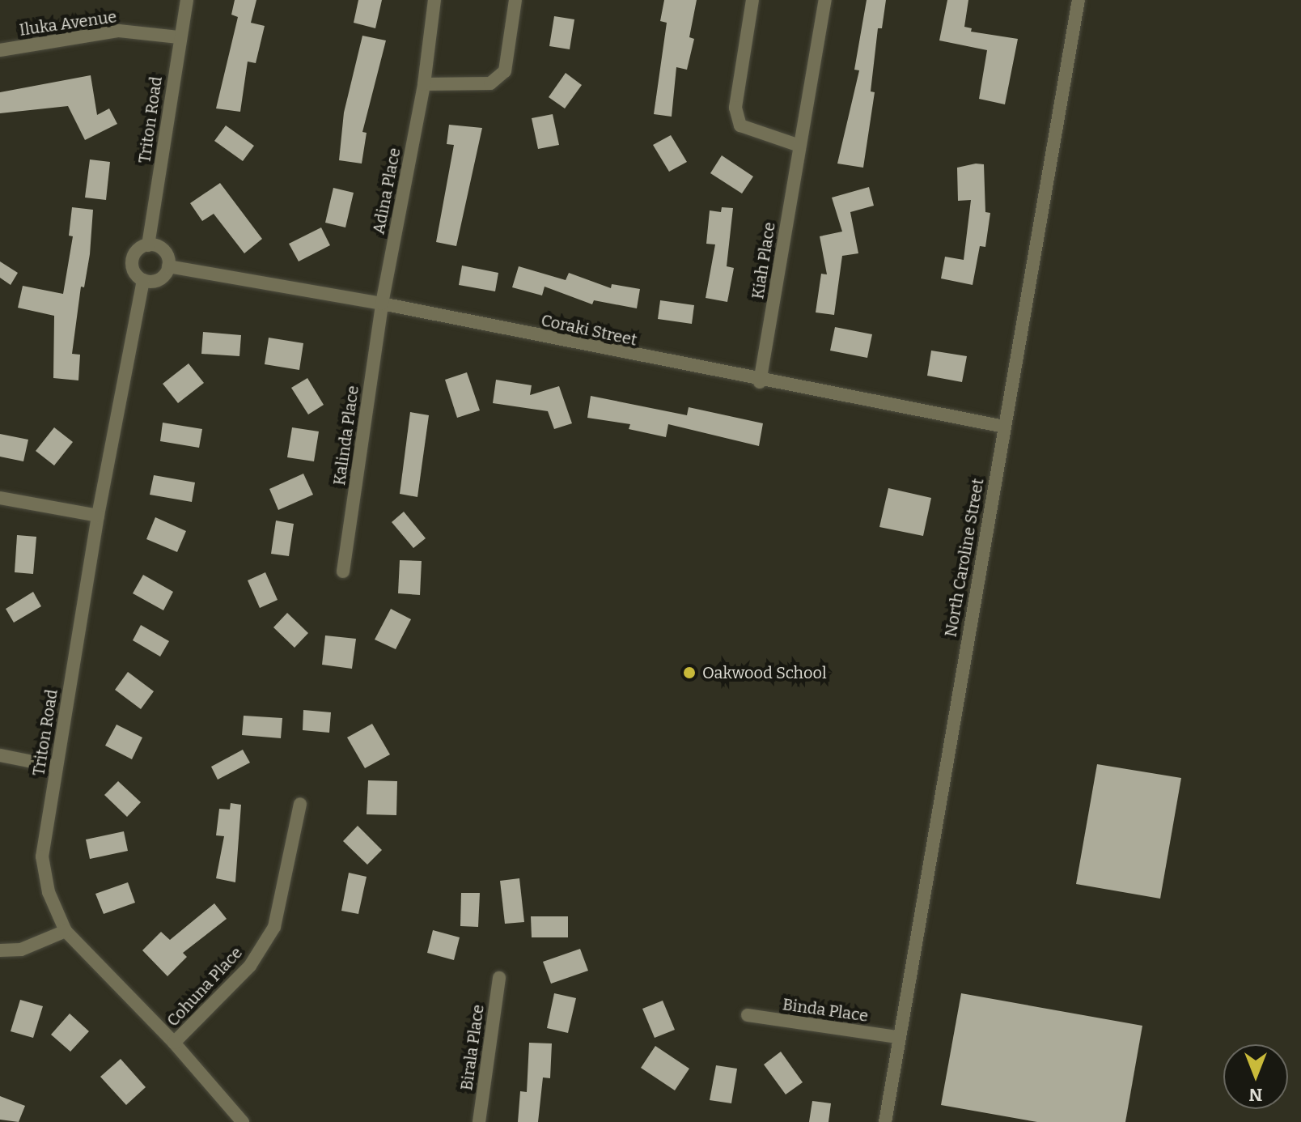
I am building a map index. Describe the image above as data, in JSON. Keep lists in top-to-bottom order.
{
  "streets": {
    "street": [
      "Iluka Avenue",
      "Triton Road",
      "Adina Place",
      "Kiah Place",
      "Coraki Street",
      "Kalinda Place",
      "North Caroline Street",
      "Cohuna Place",
      "Binda Place",
      "Birala Place"
    ]
  },
  "crossings": [
    ["Iluka Avenue", "Triton Road"],
    ["Triton Road", "Coraki Street"],
    ["Triton Road", "Cohuna Place"],
    ["Adina Place", "Coraki Street"],
    ["Adina Place", "Kalinda Place"],
    ["Kiah Place", "Coraki Street"],
    ["Coraki Street", "Kalinda Place"],
    ["Coraki Street", "North Caroline Street"],
    ["North Caroline Street", "Binda Place"]
  ],
  "places": ["Oakwood School"],
  "north": "bottom"
}
